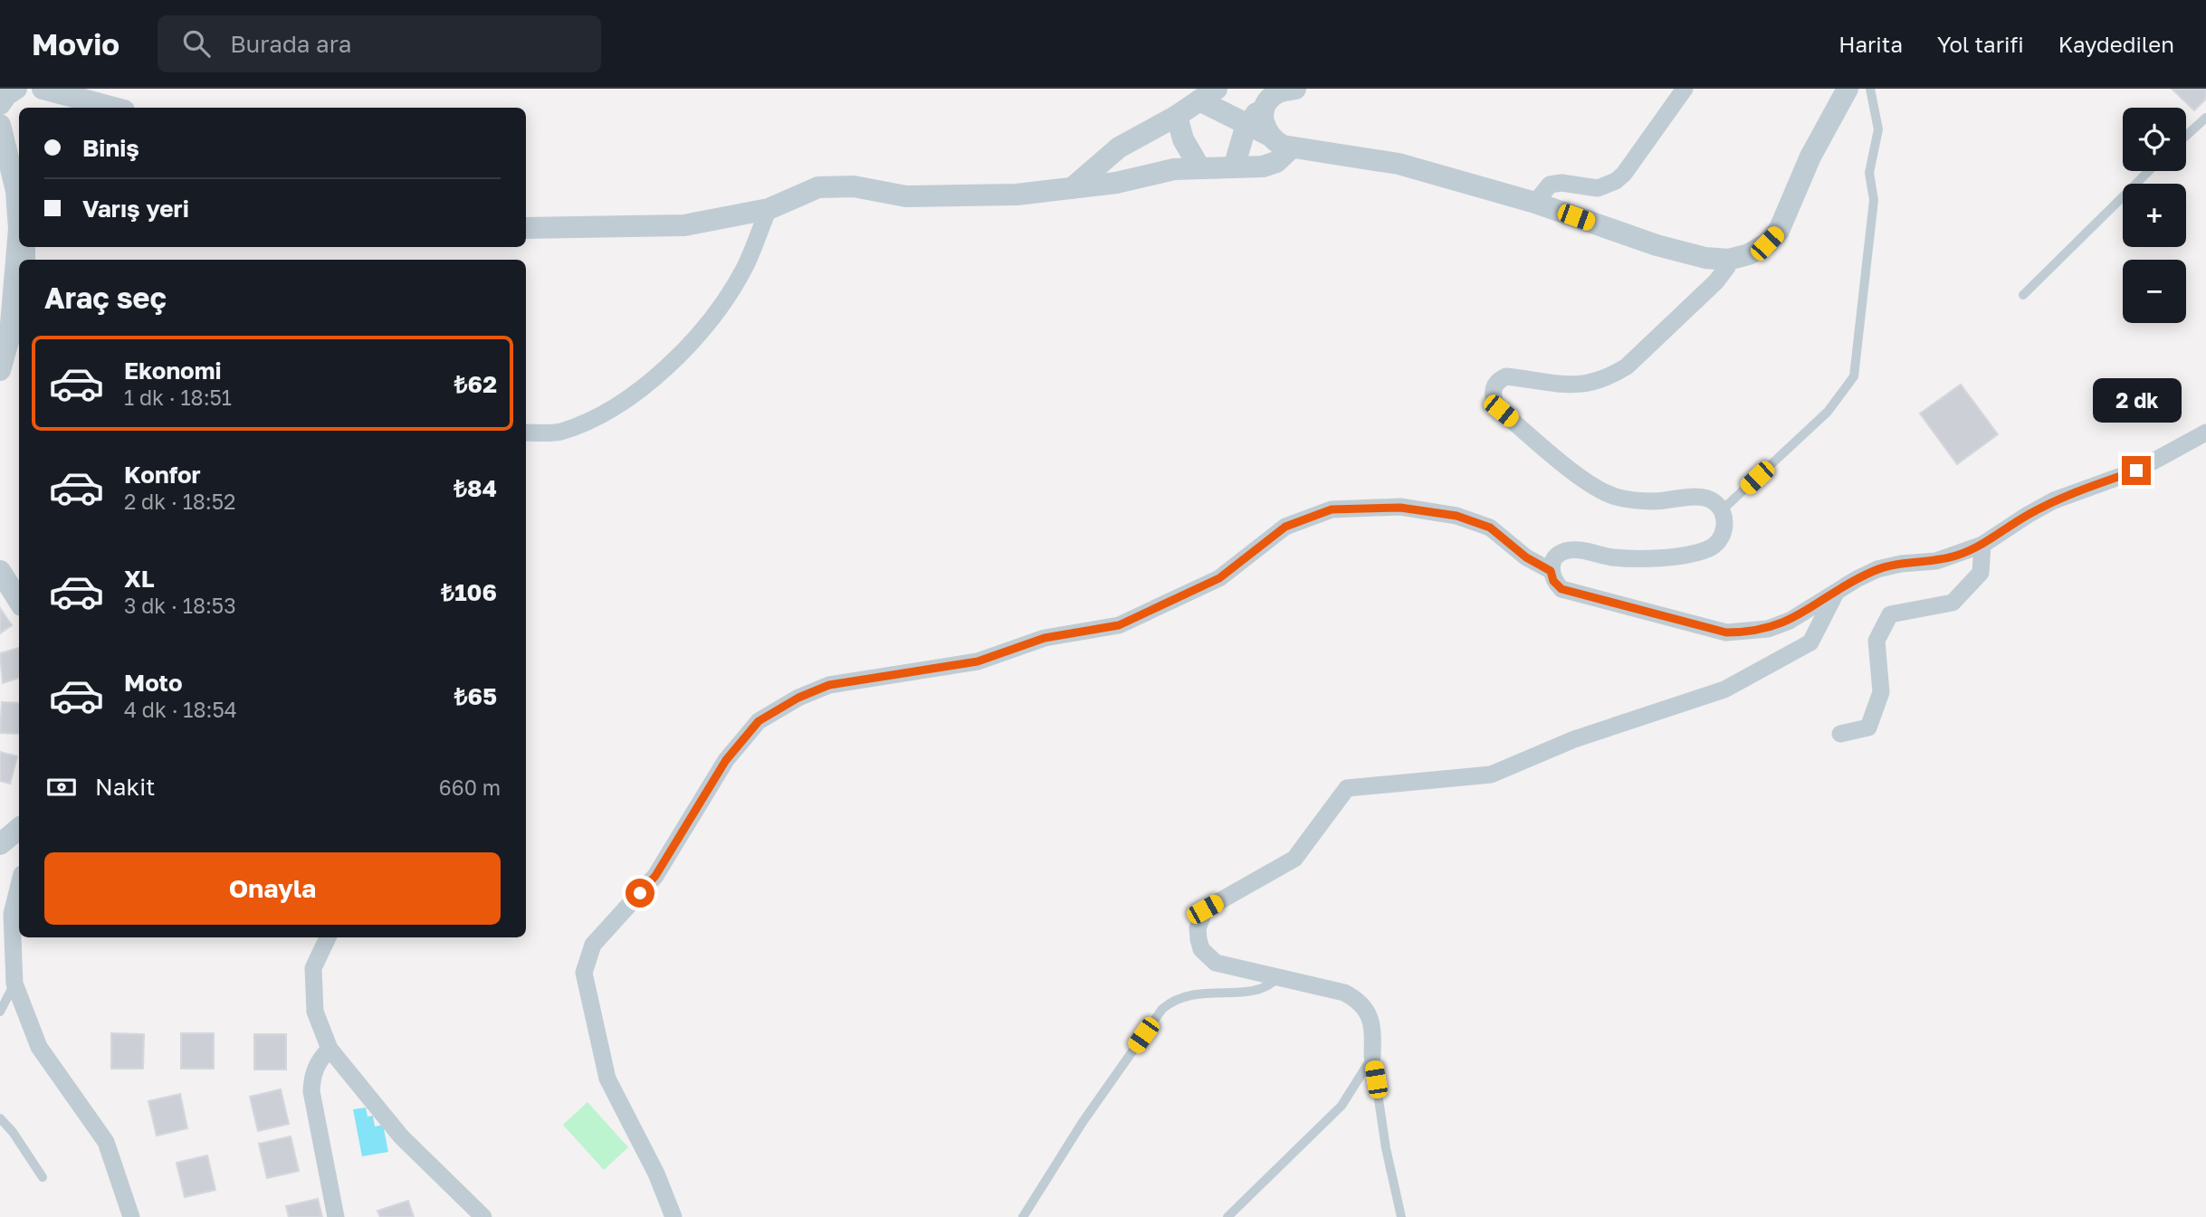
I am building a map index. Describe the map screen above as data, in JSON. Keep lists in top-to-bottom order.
{
  "page": {
    "header": "Movio",
    "search": "Burada ara",
    "nav": ["Harita", "Yol tarifi", "Kaydedilen"],
    "map_buttons": ["+", "−"],
    "banner": ["Biniş", "Varış yeri"],
    "heading": "Araç seç",
    "list": [
      {
        "name": "Ekonomi",
        "note": "1 dk · 18:51",
        "value": "₺62"
      },
      {
        "name": "Konfor",
        "note": "2 dk · 18:52",
        "value": "₺84"
      },
      {
        "name": "XL",
        "note": "3 dk · 18:53",
        "value": "₺106"
      },
      {
        "name": "Moto",
        "note": "4 dk · 18:54",
        "value": "₺65"
      }
    ],
    "bubble": "2 dk",
    "pay": ["Nakit", "660 m"],
    "buttons": "Onayla"
  }
}
